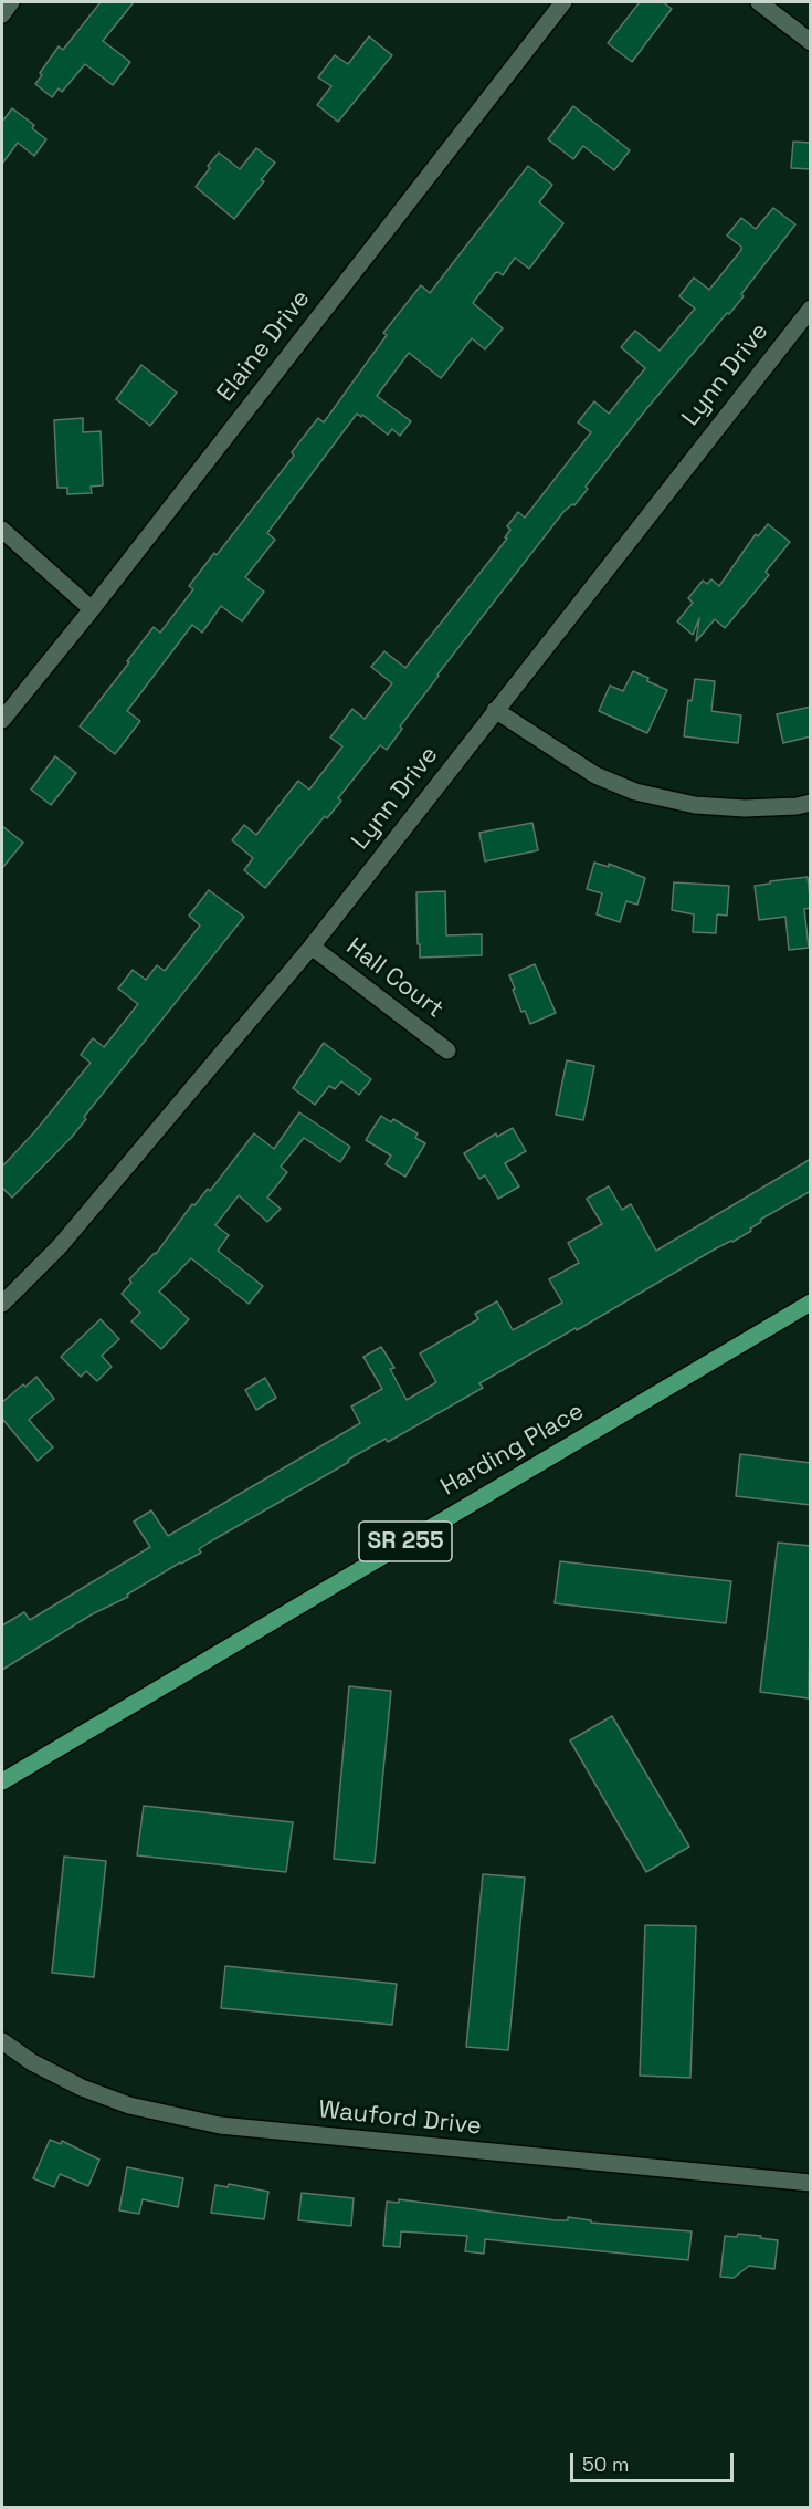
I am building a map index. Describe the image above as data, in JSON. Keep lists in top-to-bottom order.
{
  "streets": {
    "main road": ["Harding Place", "SR 255"],
    "street": [
      "Elaine Drive",
      "Lynn Drive",
      "Hall Court",
      "Wauford Drive"
    ]
  },
  "crossings": [
    ["Lynn Drive", "Hall Court"]
  ],
  "scale_bar": "50 m"
}
